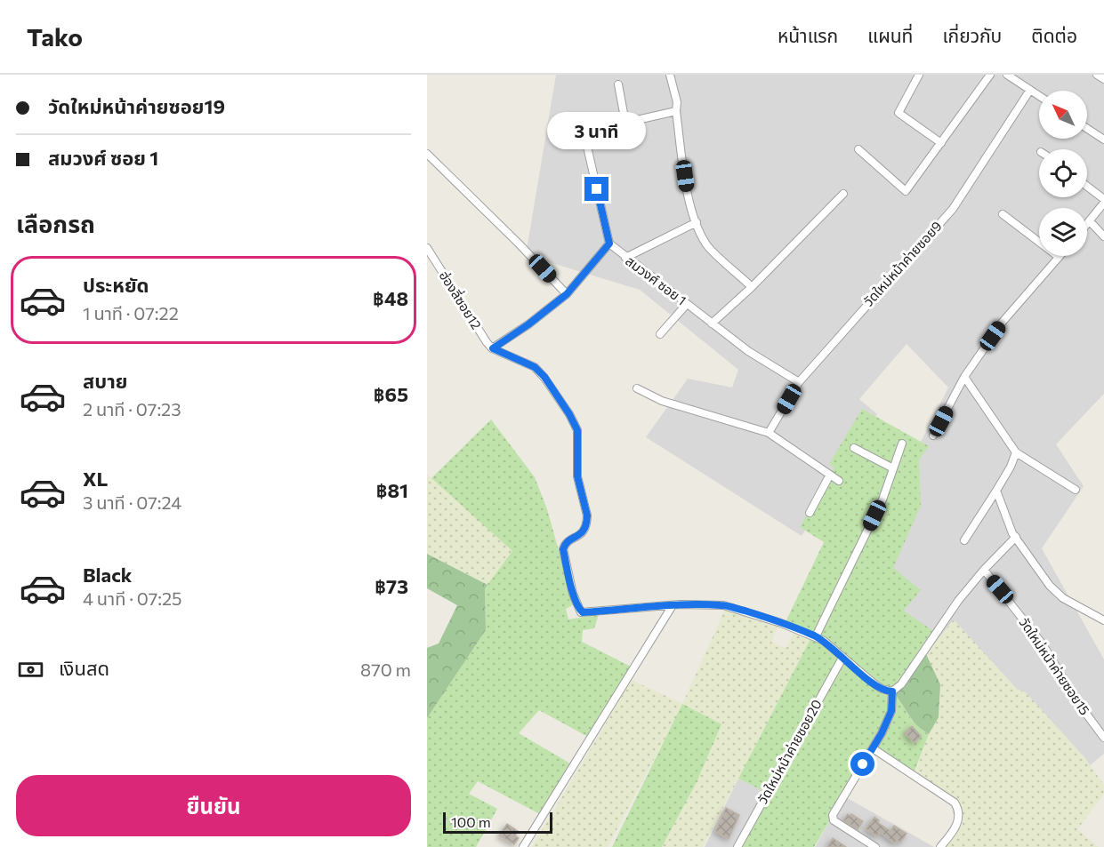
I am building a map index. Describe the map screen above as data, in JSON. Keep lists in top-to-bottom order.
{
  "streets": {
    "street": [
      "วัดใหม่หน้าค่ายซอย9",
      "สมวงศ์ ซอย 1",
      "ฮ่องลี่ซอย12",
      "วัดใหม่หน้าค่ายซอย15",
      "วัดใหม่หน้าค่ายซอย20"
    ]
  },
  "crossings": [
    ["วัดใหม่หน้าค่ายซอย9", "สมวงศ์ ซอย 1"]
  ],
  "scale_bar": "100 m",
  "north": "top left",
  "page": {
    "header": "Tako",
    "nav": [
      "หน้าแรก",
      "แผนที่",
      "เกี่ยวกับ",
      "ติดต่อ"
    ],
    "banner": ["วัดใหม่หน้าค่ายซอย19", "สมวงศ์ ซอย 1"],
    "bubble": "3 นาที",
    "heading": "เลือกรถ",
    "list": [
      {
        "name": "ประหยัด",
        "note": "1 นาที · 07:22",
        "value": "฿48"
      },
      {
        "name": "สบาย",
        "note": "2 นาที · 07:23",
        "value": "฿65"
      },
      {
        "name": "XL",
        "note": "3 นาที · 07:24",
        "value": "฿81"
      },
      {
        "name": "Black",
        "note": "4 นาที · 07:25",
        "value": "฿73"
      }
    ],
    "pay": ["เงินสด", "870 m"],
    "buttons": "ยืนยัน",
    "scale": "100 m"
  }
}
